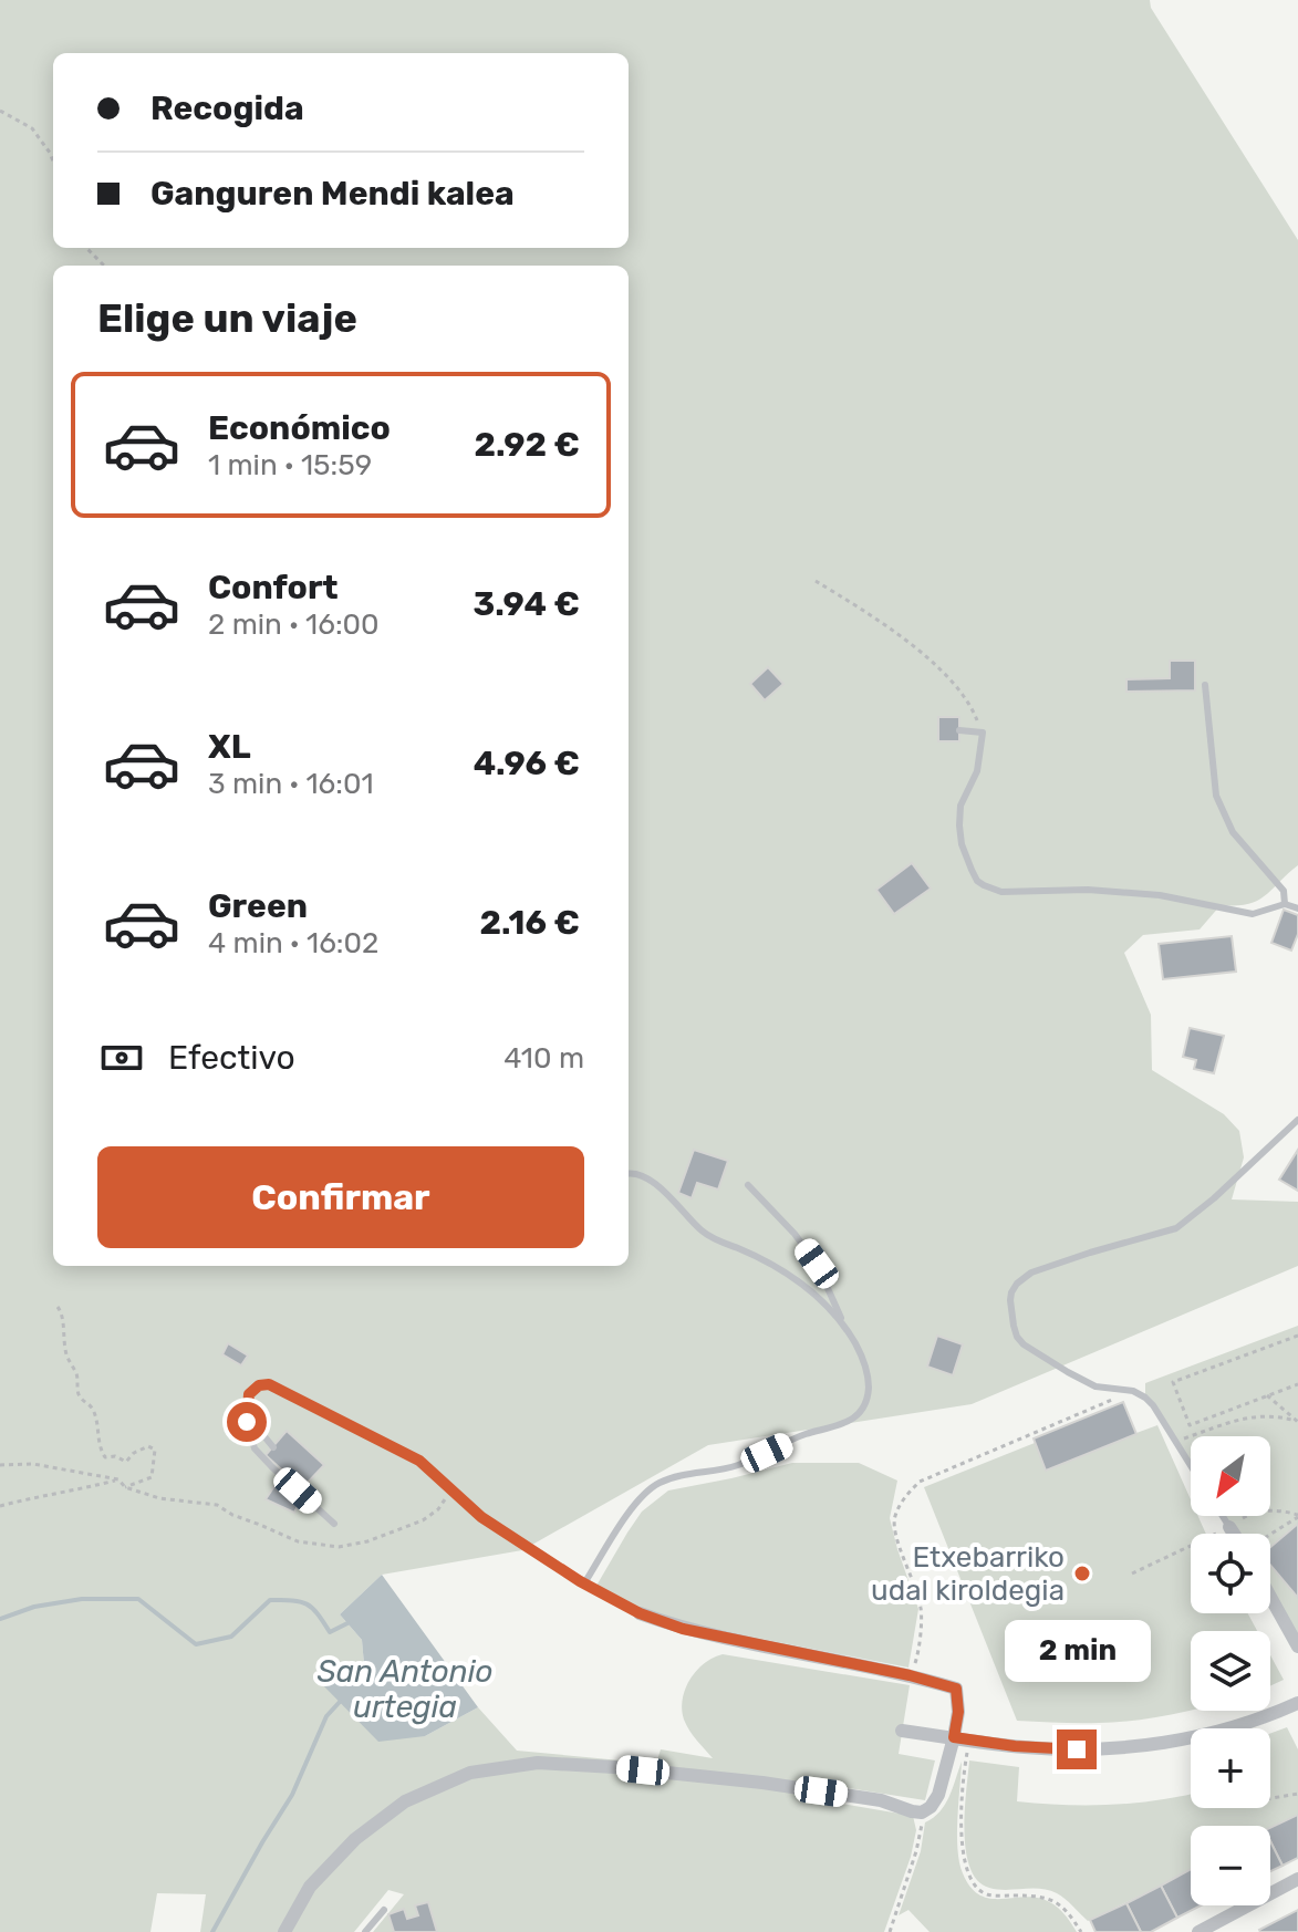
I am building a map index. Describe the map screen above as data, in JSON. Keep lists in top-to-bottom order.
{
  "water": ["San Antonio urtegia"],
  "places": ["Etxebarriko udal kiroldegia"],
  "north": "bottom left",
  "page": {
    "banner": ["Recogida", "Ganguren Mendi kalea"],
    "heading": "Elige un viaje",
    "list": [
      {
        "name": "Económico",
        "note": "1 min · 15:59",
        "value": "2.92 €"
      },
      {
        "name": "Confort",
        "note": "2 min · 16:00",
        "value": "3.94 €"
      },
      {
        "name": "XL",
        "note": "3 min · 16:01",
        "value": "4.96 €"
      },
      {
        "name": "Green",
        "note": "4 min · 16:02",
        "value": "2.16 €"
      }
    ],
    "pay": ["Efectivo", "410 m"],
    "buttons": "Confirmar",
    "map_buttons": ["+", "−"],
    "bubble": "2 min"
  }
}
